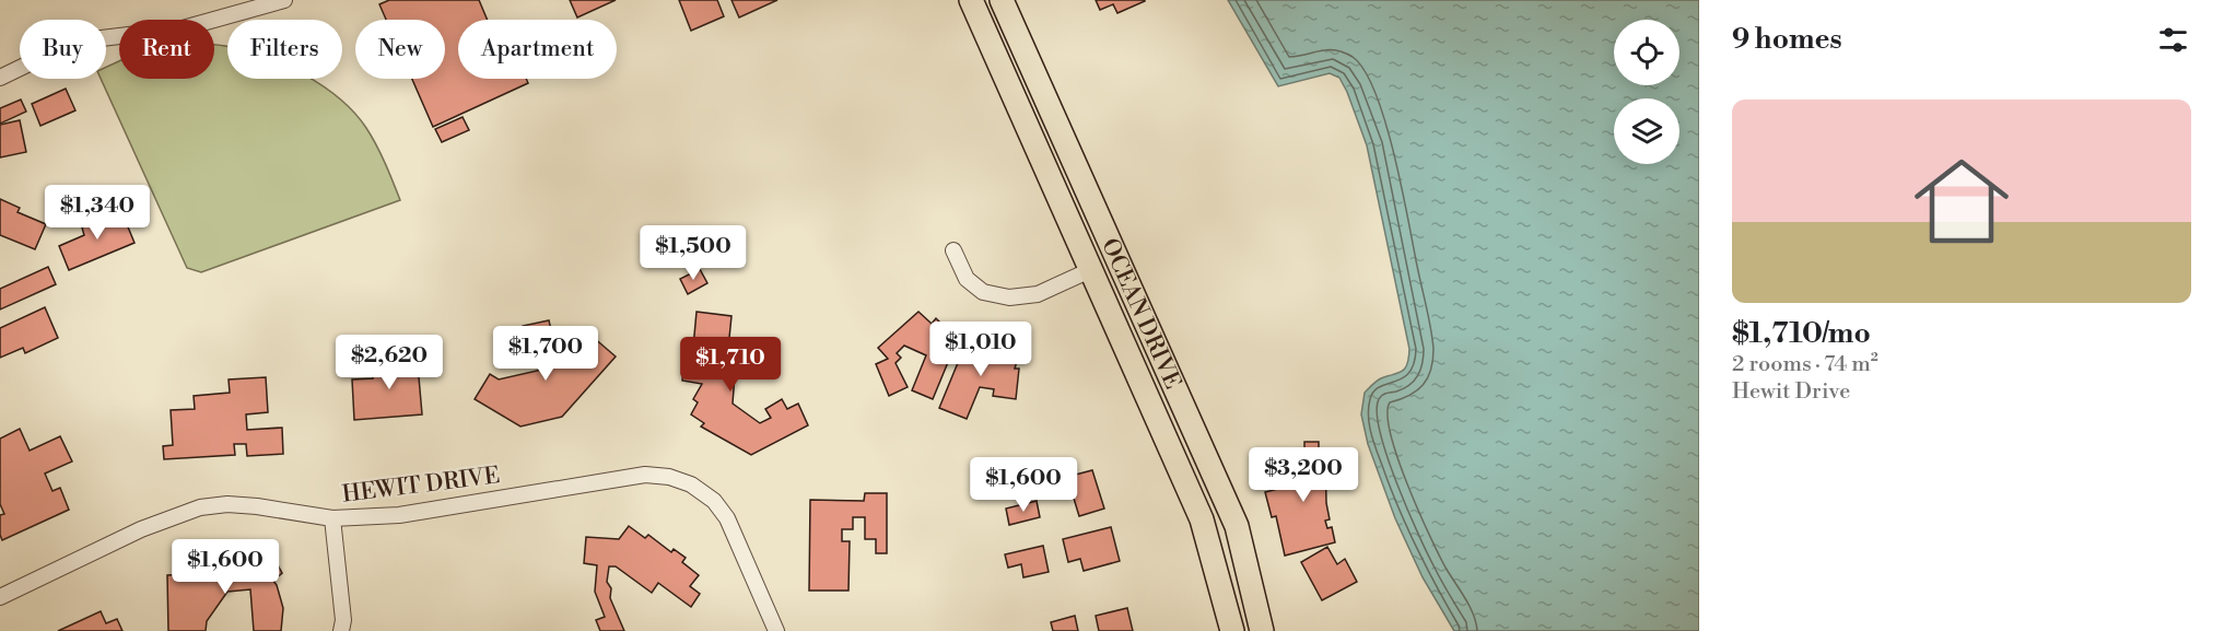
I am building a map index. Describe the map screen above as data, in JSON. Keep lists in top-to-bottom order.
{
  "streets": {
    "main road": ["OCEAN DRIVE"],
    "street": ["HEWIT DRIVE"]
  },
  "page": {
    "heading": "9 homes",
    "chip": [
      "Buy",
      "Rent",
      "Filters",
      "New",
      "Apartment"
    ],
    "list": [
      {
        "name": "$1,710/mo",
        "note": "2 rooms · 74 m² · Hewit Drive"
      }
    ],
    "price": [
      "$1,340",
      "$1,500",
      "$1,010",
      "$1,700",
      "$2,620",
      "$1,710",
      "$3,200",
      "$1,600",
      "$1,600"
    ]
  }
}
